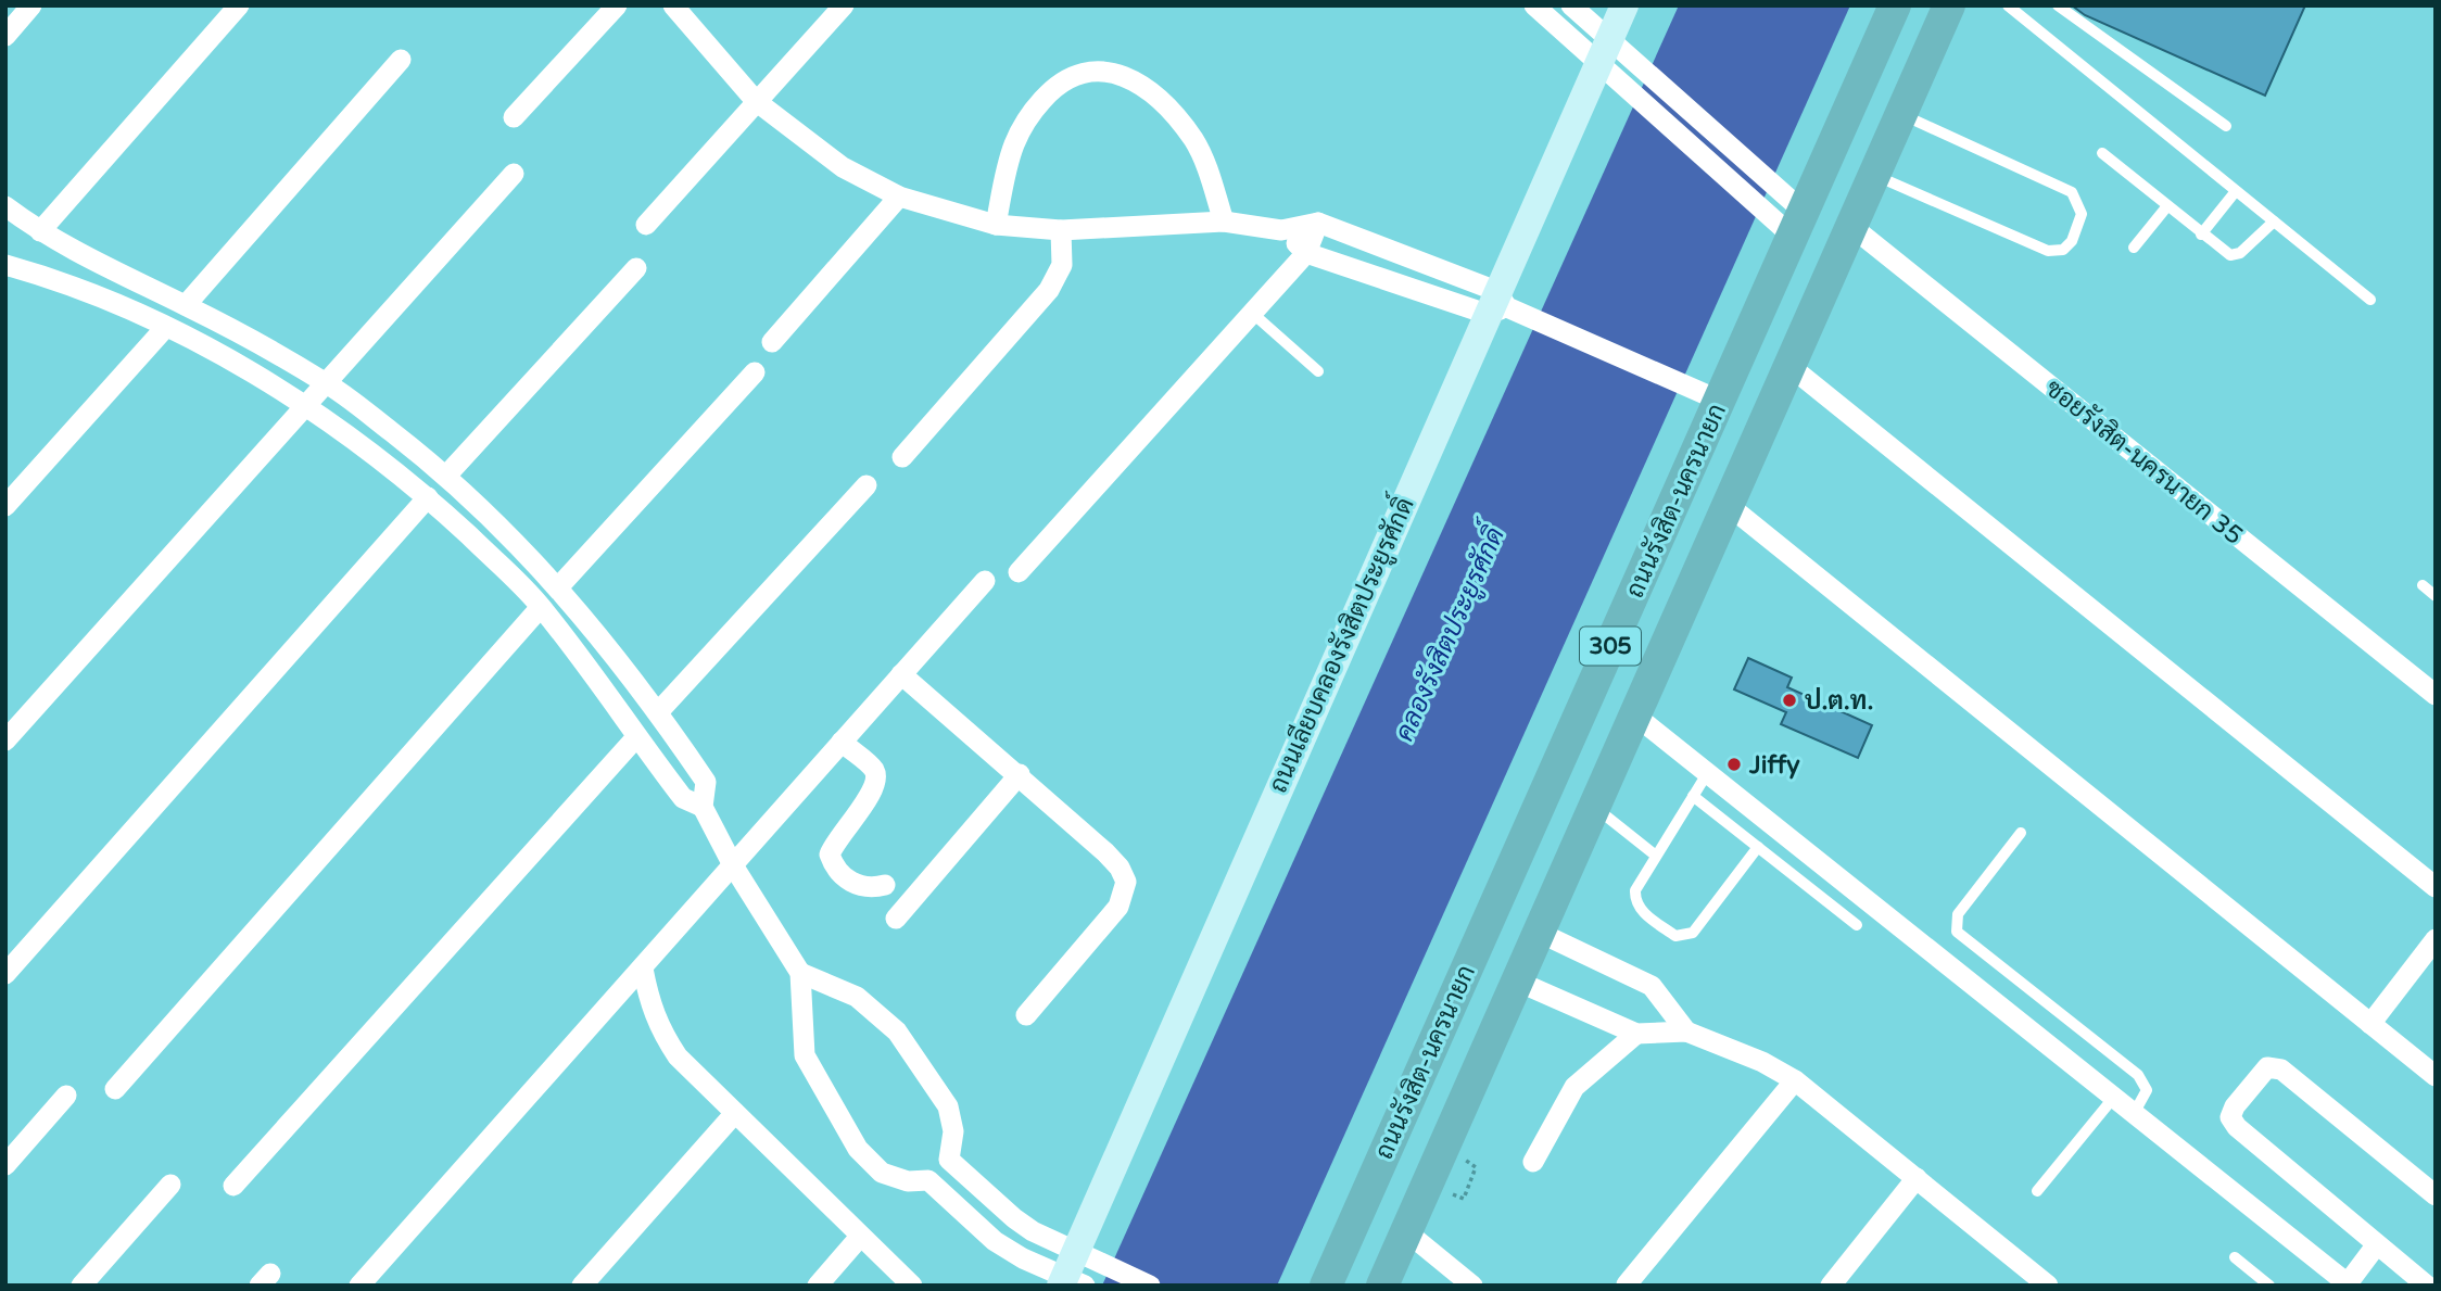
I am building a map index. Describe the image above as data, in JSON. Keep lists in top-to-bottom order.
{
  "streets": {
    "main road": ["ถนนรังสิต-นครนายก", "305"],
    "street": ["ซอยรังสิต-นครนายก 35", "ถนนเลียบคลองรังสิตประยูรศักดิ์"]
  },
  "crossings": [
    ["ซอยรังสิต-นครนายก 35", "ถนนรังสิต-นครนายก"]
  ],
  "water": ["คลองรังสิตประยูรศักดิ์"],
  "places": ["ป.ต.ท.", "Jiffy"]
}
